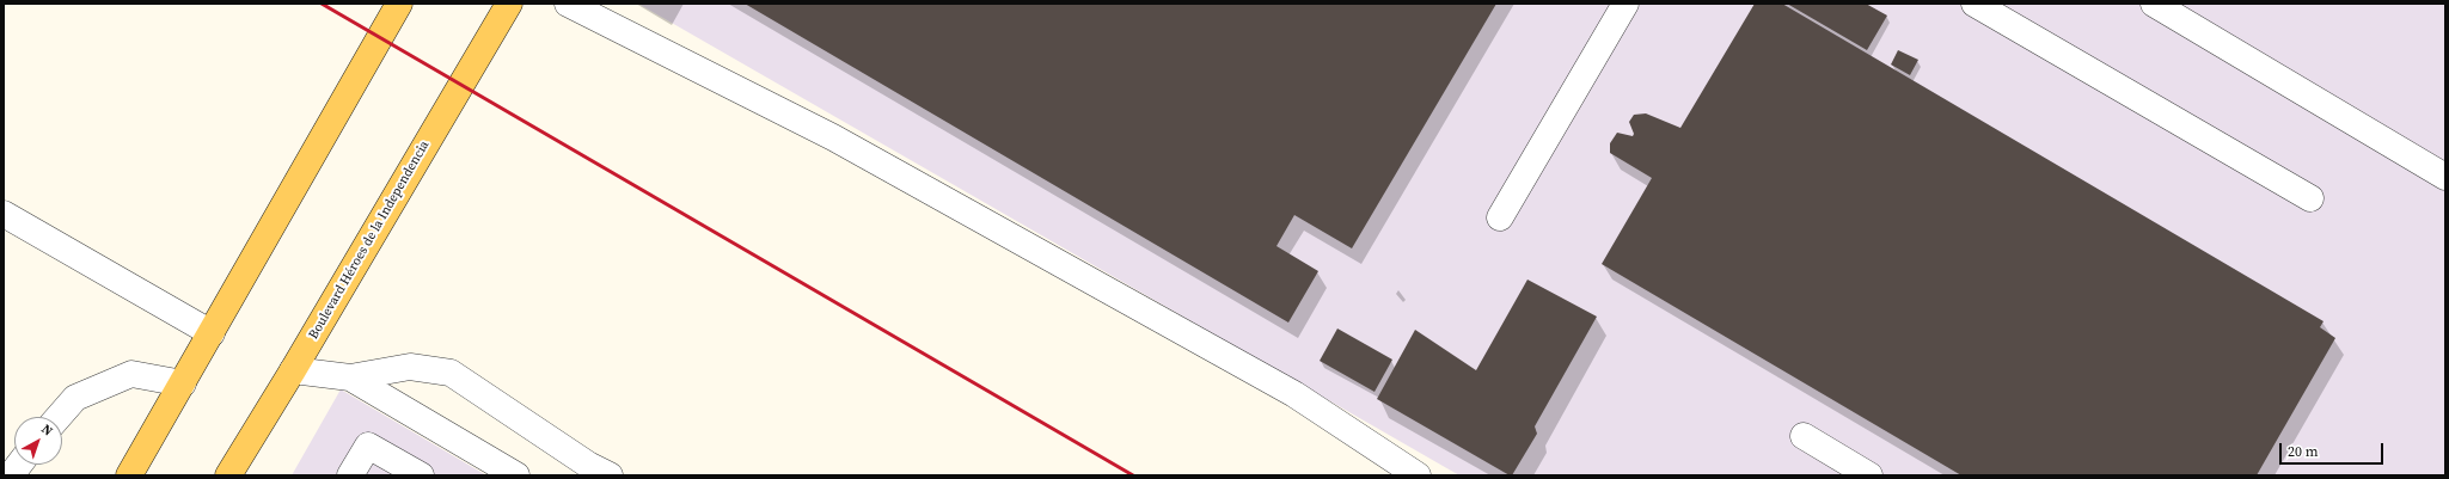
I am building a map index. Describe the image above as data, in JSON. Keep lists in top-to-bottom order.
{
  "streets": {
    "main road": ["Boulevard Héroes de la Independencia"]
  },
  "scale_bar": "20 m",
  "north": "top right"
}
